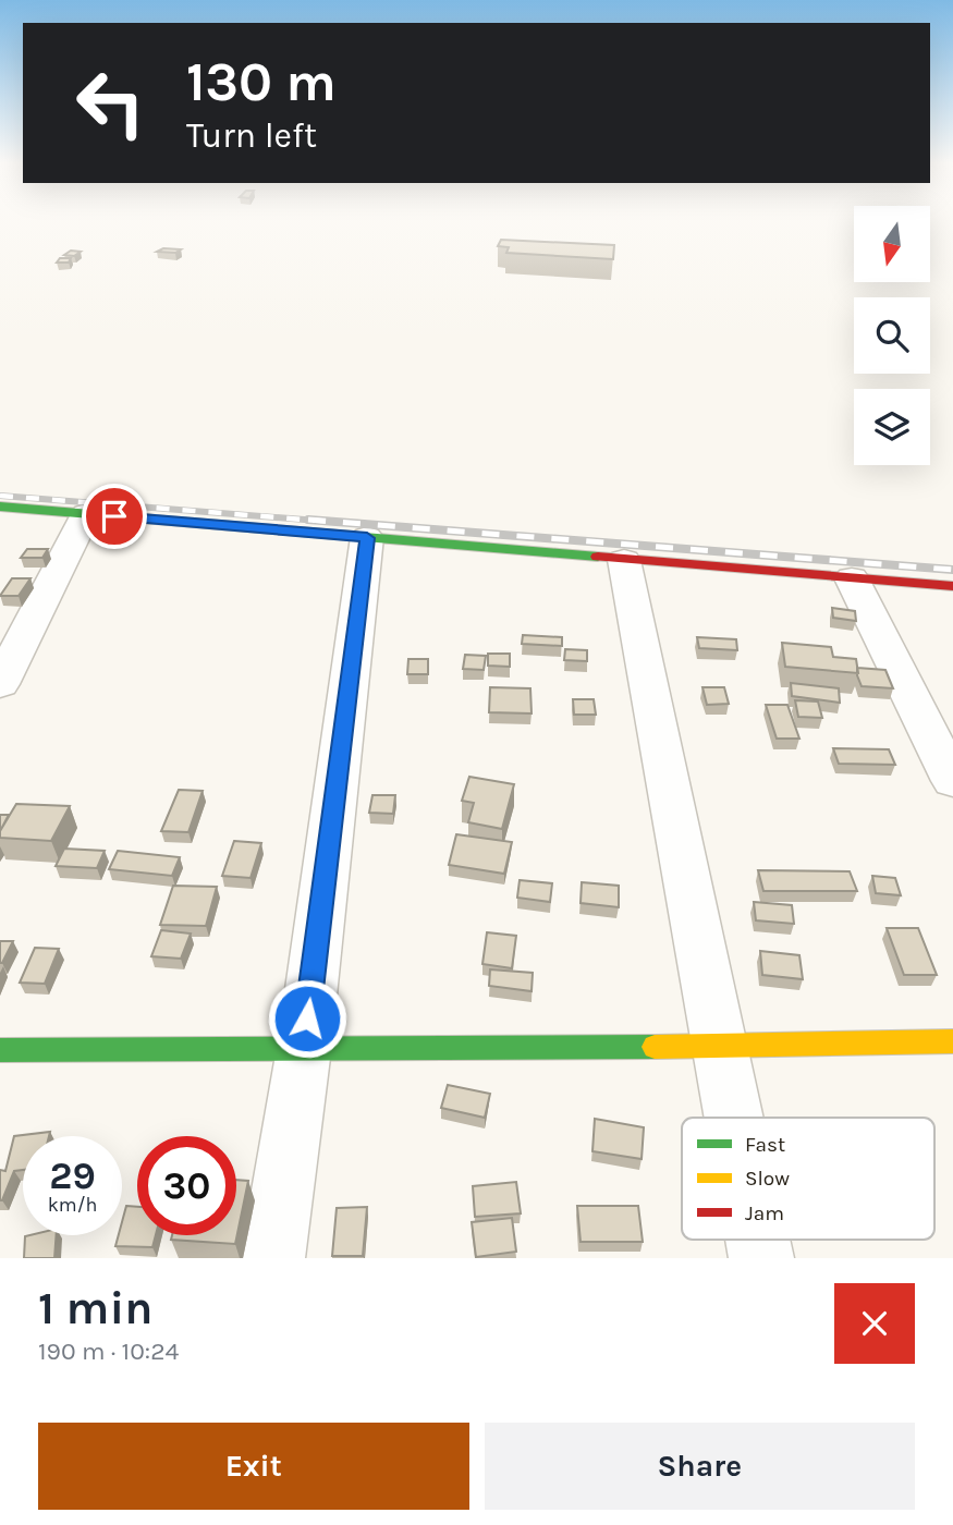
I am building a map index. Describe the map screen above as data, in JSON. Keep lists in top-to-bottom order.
{
  "legend": ["Fast", "Slow", "Jam"],
  "north": "bottom",
  "page": {
    "turn": ["130 m", "Turn left"],
    "speed": "29 km/h",
    "limit": "30",
    "heading": ["1 min", "190 m · 10:24"],
    "buttons": ["Exit", "Share"]
  }
}
